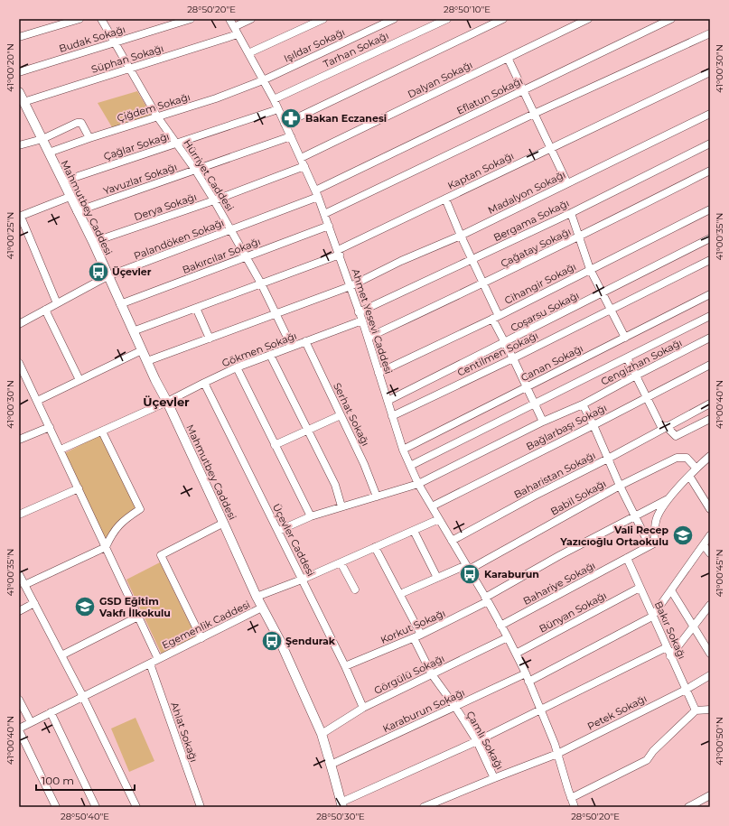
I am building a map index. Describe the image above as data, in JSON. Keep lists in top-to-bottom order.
{
  "streets": {
    "main road": ["Mahmutbey Caddesi"],
    "street": [
      "Budak Sokağı",
      "Işıldar Sokağı",
      "Tarhan Sokağı",
      "Süphan Sokağı",
      "Dalyan Sokağı",
      "Eflatun Sokağı",
      "Çiğdem Sokağı",
      "Çağlar Sokağı",
      "Kaptan Sokağı",
      "Hürriyet Caddesi",
      "Yavuzlar Sokağı",
      "Madalyon Sokağı",
      "Derya Sokağı",
      "Bergama Sokağı",
      "Palandöken Sokağı",
      "Çağatay Sokağı",
      "Bakırcılar Sokağı",
      "Cihangir Sokağı",
      "Coşarsu Sokağı",
      "Ahmet Yesevi Caddesi",
      "Gökmen Sokağı",
      "Centilmen Sokağı",
      "Cengizhan Sokağı",
      "Canan Sokağı",
      "Serhat Sokağı",
      "Bağlarbaşı Sokağı",
      "Baharistan Sokağı",
      "Babil Sokağı",
      "Üçevler Caddesi",
      "Bahariye Sokağı",
      "Bünyan Sokağı",
      "Egemenlik Caddesi",
      "Korkut Sokağı",
      "Bakır Sokağı",
      "Görgülü Sokağı",
      "Karaburun Sokağı",
      "Petek Sokağı",
      "Ahlat Sokağı",
      "Çamlı Sokağı"
    ]
  },
  "crossings": [
    ["Budak Sokağı", "Hürriyet Caddesi"],
    ["Işıldar Sokağı", "Çiğdem Sokağı"],
    ["Işıldar Sokağı", "Ahmet Yesevi Caddesi"],
    ["Tarhan Sokağı", "Ahmet Yesevi Caddesi"],
    ["Süphan Sokağı", "Hürriyet Caddesi"],
    ["Süphan Sokağı", "Mahmutbey Caddesi"],
    ["Süphan Sokağı", "Ahmet Yesevi Caddesi"],
    ["Dalyan Sokağı", "Ahmet Yesevi Caddesi"],
    ["Eflatun Sokağı", "Palandöken Sokağı"],
    ["Eflatun Sokağı", "Ahmet Yesevi Caddesi"],
    ["Çiğdem Sokağı", "Hürriyet Caddesi"],
    ["Çiğdem Sokağı", "Mahmutbey Caddesi"],
    ["Çiğdem Sokağı", "Ahmet Yesevi Caddesi"],
    ["Çağlar Sokağı", "Hürriyet Caddesi"],
    ["Çağlar Sokağı", "Mahmutbey Caddesi"],
    ["Çağlar Sokağı", "Ahmet Yesevi Caddesi"],
    ["Kaptan Sokağı", "Hürriyet Caddesi"],
    ["Kaptan Sokağı", "Mahmutbey Caddesi"],
    ["Kaptan Sokağı", "Ahmet Yesevi Caddesi"],
    ["Hürriyet Caddesi", "Yavuzlar Sokağı"],
    ["Hürriyet Caddesi", "Madalyon Sokağı"],
    ["Hürriyet Caddesi", "Derya Sokağı"],
    ["Hürriyet Caddesi", "Palandöken Sokağı"],
    ["Hürriyet Caddesi", "Bakırcılar Sokağı"],
    ["Hürriyet Caddesi", "Gökmen Sokağı"],
    ["Yavuzlar Sokağı", "Mahmutbey Caddesi"],
    ["Yavuzlar Sokağı", "Ahmet Yesevi Caddesi"],
    ["Madalyon Sokağı", "Mahmutbey Caddesi"],
    ["Madalyon Sokağı", "Ahmet Yesevi Caddesi"],
    ["Derya Sokağı", "Mahmutbey Caddesi"],
    ["Derya Sokağı", "Ahmet Yesevi Caddesi"],
    ["Mahmutbey Caddesi", "Palandöken Sokağı"],
    ["Mahmutbey Caddesi", "Bakırcılar Sokağı"],
    ["Mahmutbey Caddesi", "Gökmen Sokağı"],
    ["Mahmutbey Caddesi", "Egemenlik Caddesi"],
    ["Mahmutbey Caddesi", "Görgülü Sokağı"],
    ["Mahmutbey Caddesi", "Karaburun Sokağı"],
    ["Bergama Sokağı", "Ahmet Yesevi Caddesi"],
    ["Palandöken Sokağı", "Ahmet Yesevi Caddesi"],
    ["Çağatay Sokağı", "Ahmet Yesevi Caddesi"],
    ["Bakırcılar Sokağı", "Ahmet Yesevi Caddesi"],
    ["Cihangir Sokağı", "Ahmet Yesevi Caddesi"],
    ["Coşarsu Sokağı", "Ahmet Yesevi Caddesi"],
    ["Ahmet Yesevi Caddesi", "Gökmen Sokağı"],
    ["Ahmet Yesevi Caddesi", "Centilmen Sokağı"],
    ["Ahmet Yesevi Caddesi", "Cengizhan Sokağı"],
    ["Ahmet Yesevi Caddesi", "Canan Sokağı"],
    ["Ahmet Yesevi Caddesi", "Bağlarbaşı Sokağı"],
    ["Ahmet Yesevi Caddesi", "Baharistan Sokağı"],
    ["Ahmet Yesevi Caddesi", "Babil Sokağı"],
    ["Ahmet Yesevi Caddesi", "Bahariye Sokağı"],
    ["Ahmet Yesevi Caddesi", "Bünyan Sokağı"],
    ["Ahmet Yesevi Caddesi", "Korkut Sokağı"],
    ["Ahmet Yesevi Caddesi", "Görgülü Sokağı"],
    ["Ahmet Yesevi Caddesi", "Karaburun Sokağı"],
    ["Ahmet Yesevi Caddesi", "Petek Sokağı"],
    ["Gökmen Sokağı", "Serhat Sokağı"],
    ["Gökmen Sokağı", "Üçevler Caddesi"],
    ["Cengizhan Sokağı", "Serhat Sokağı"],
    ["Cengizhan Sokağı", "Üçevler Caddesi"],
    ["Üçevler Caddesi", "Korkut Sokağı"],
    ["Üçevler Caddesi", "Görgülü Sokağı"],
    ["Bahariye Sokağı", "Bakır Sokağı"],
    ["Bünyan Sokağı", "Bakır Sokağı"],
    ["Egemenlik Caddesi", "Ahlat Sokağı"],
    ["Korkut Sokağı", "Çamlı Sokağı"],
    ["Bakır Sokağı", "Petek Sokağı"],
    ["Görgülü Sokağı", "Çamlı Sokağı"],
    ["Karaburun Sokağı", "Çamlı Sokağı"],
    ["Petek Sokağı", "Çamlı Sokağı"]
  ],
  "districts": ["Üçevler"],
  "places": {
    "pharmacy": ["Bakan Eczanesi"],
    "bus stop": ["Üçevler", "Karaburun", "Şendurak"],
    "school or university": ["Vali Recep Yazıcıoğlu Ortaokulu", "GSD Eğitim Vakfı İlkokulu"]
  },
  "scale_bar": "100 m",
  "coordinates": [
    "28°50'20\"E",
    "28°50'10\"E",
    "41°00'20\"N",
    "41°00'30\"N",
    "41°00'25\"N",
    "41°00'35\"N",
    "41°00'40\"N",
    "41°00'45\"N",
    "41°00'50\"N",
    "28°50'40\"E",
    "28°50'30\"E"
  ]
}
